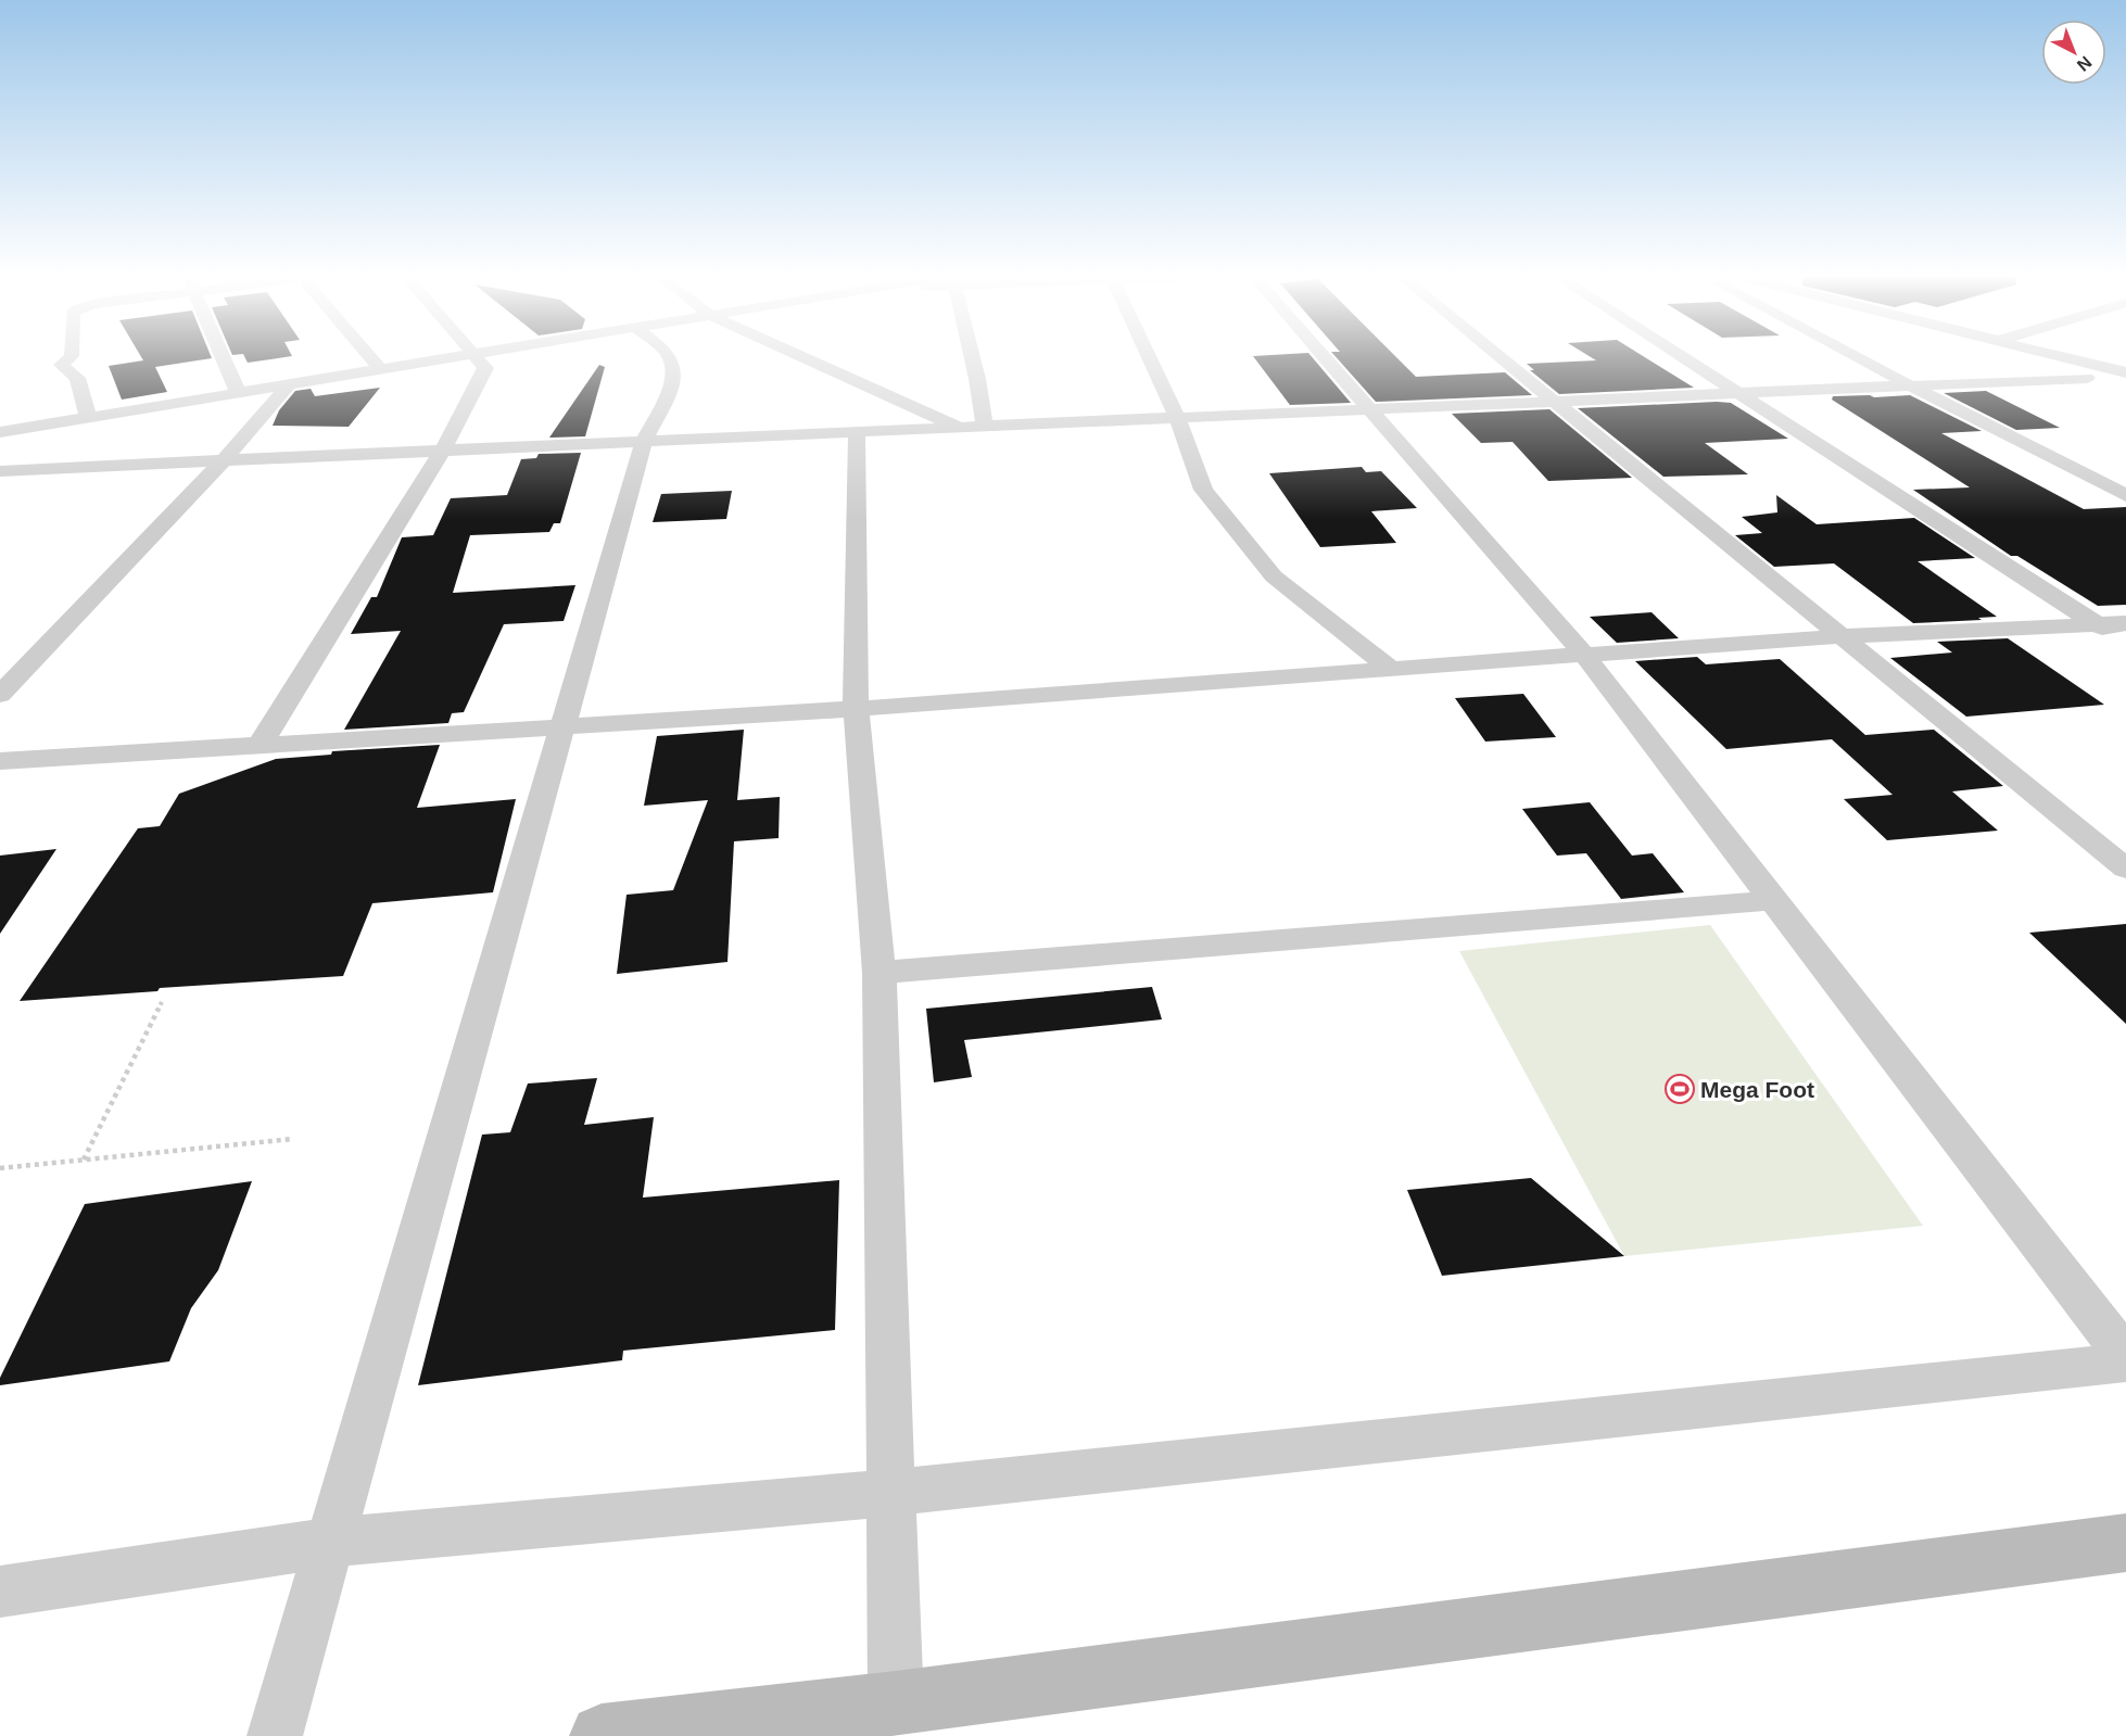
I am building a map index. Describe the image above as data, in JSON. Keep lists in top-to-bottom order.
{
  "places": {
    "sports": ["Mega Foot"]
  },
  "north": "bottom right"
}
